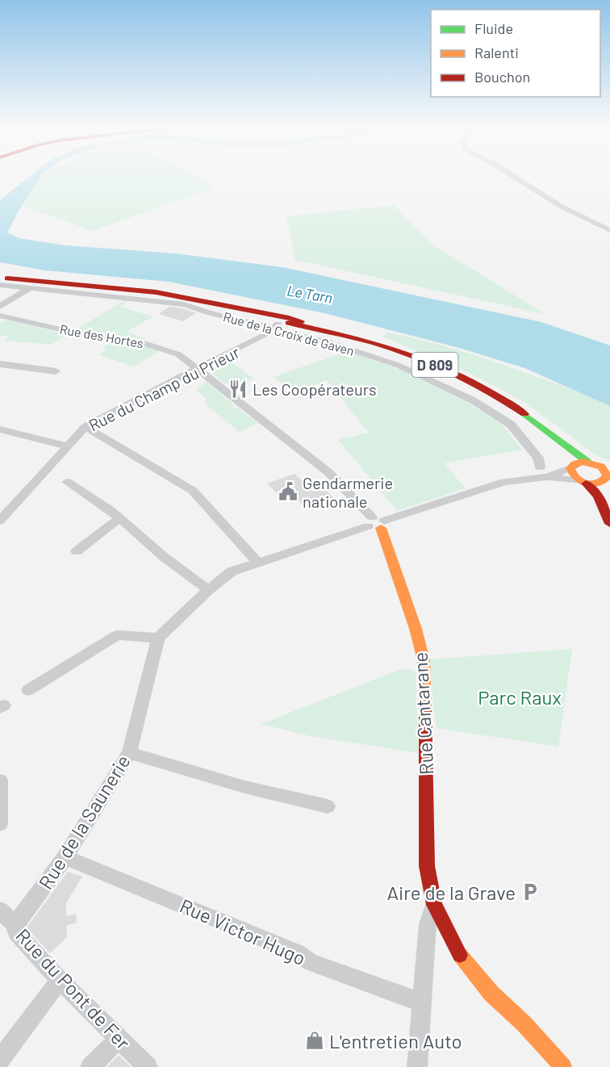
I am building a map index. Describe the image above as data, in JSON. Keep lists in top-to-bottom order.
{
  "streets": {
    "main road": ["D 809", "Rue Cantarane"],
    "street": [
      "Rue de la Croix de Gaven",
      "Rue des Hortes",
      "Rue du Champ du Prieur",
      "Rue de la Saunerie",
      "Rue Victor Hugo",
      "Rue du Pont de Fer"
    ]
  },
  "crossings": [
    ["Rue de la Croix de Gaven", "D 809"],
    ["Rue de la Croix de Gaven", "Rue du Champ du Prieur"],
    ["Rue des Hortes", "Rue du Champ du Prieur"],
    ["Rue des Hortes", "Rue Cantarane"],
    ["D 809", "Rue du Champ du Prieur"],
    ["Rue Cantarane", "Rue Victor Hugo"],
    ["Rue de la Saunerie", "Rue Victor Hugo"],
    ["Rue de la Saunerie", "Rue du Pont de Fer"]
  ],
  "water": ["Le Tarn"],
  "parks": ["Parc Raux"],
  "places": {
    "restaurant": ["Les Coopérateurs"],
    "public building": ["Gendarmerie nationale"],
    "parking": ["Aire de la Grave"],
    "shop": ["L'entretien Auto"]
  },
  "legend": ["Fluide", "Ralenti", "Bouchon"]
}
